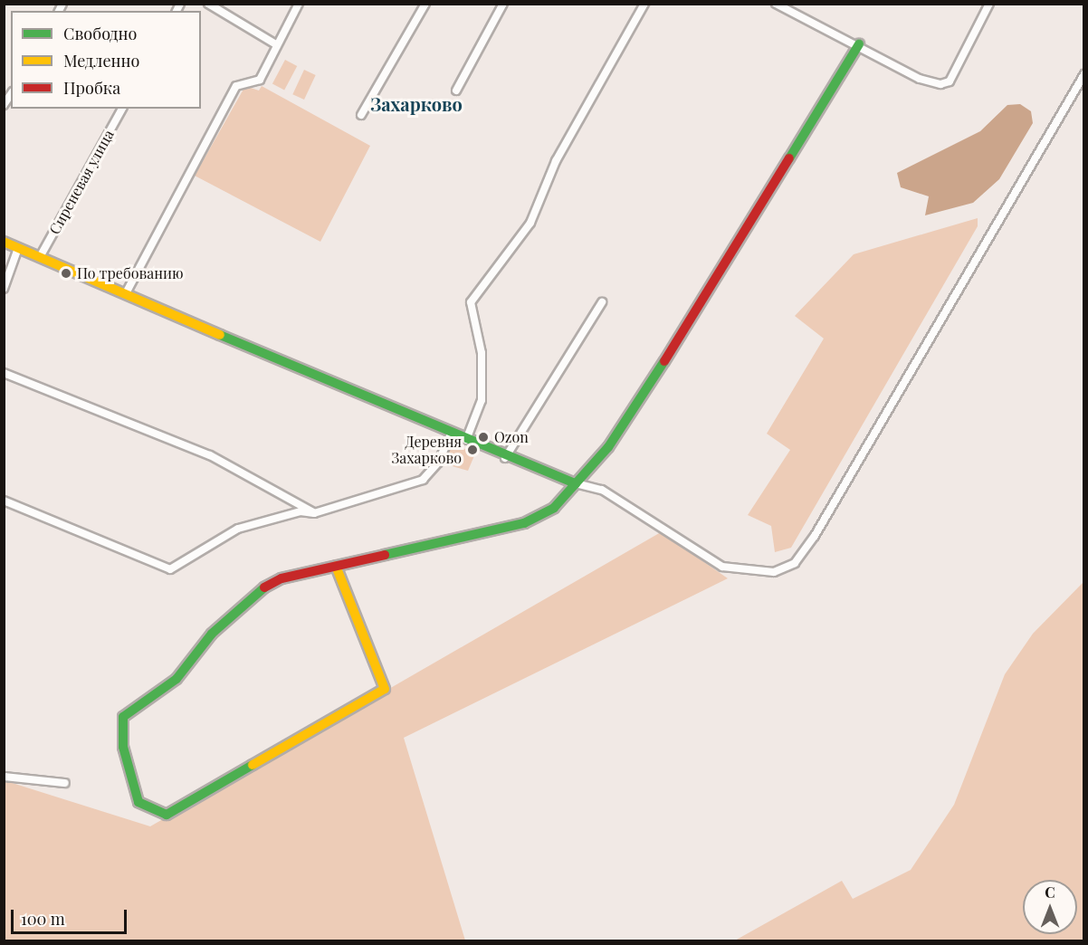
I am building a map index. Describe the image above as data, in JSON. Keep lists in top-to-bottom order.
{
  "streets": {
    "street": ["Сиреневая улица"]
  },
  "districts": ["Захарково"],
  "places": ["По требованию", "Ozon", "Деревня Захарково"],
  "legend": ["Свободно", "Медленно", "Пробка"],
  "scale_bar": "100 m",
  "north": "top"
}
